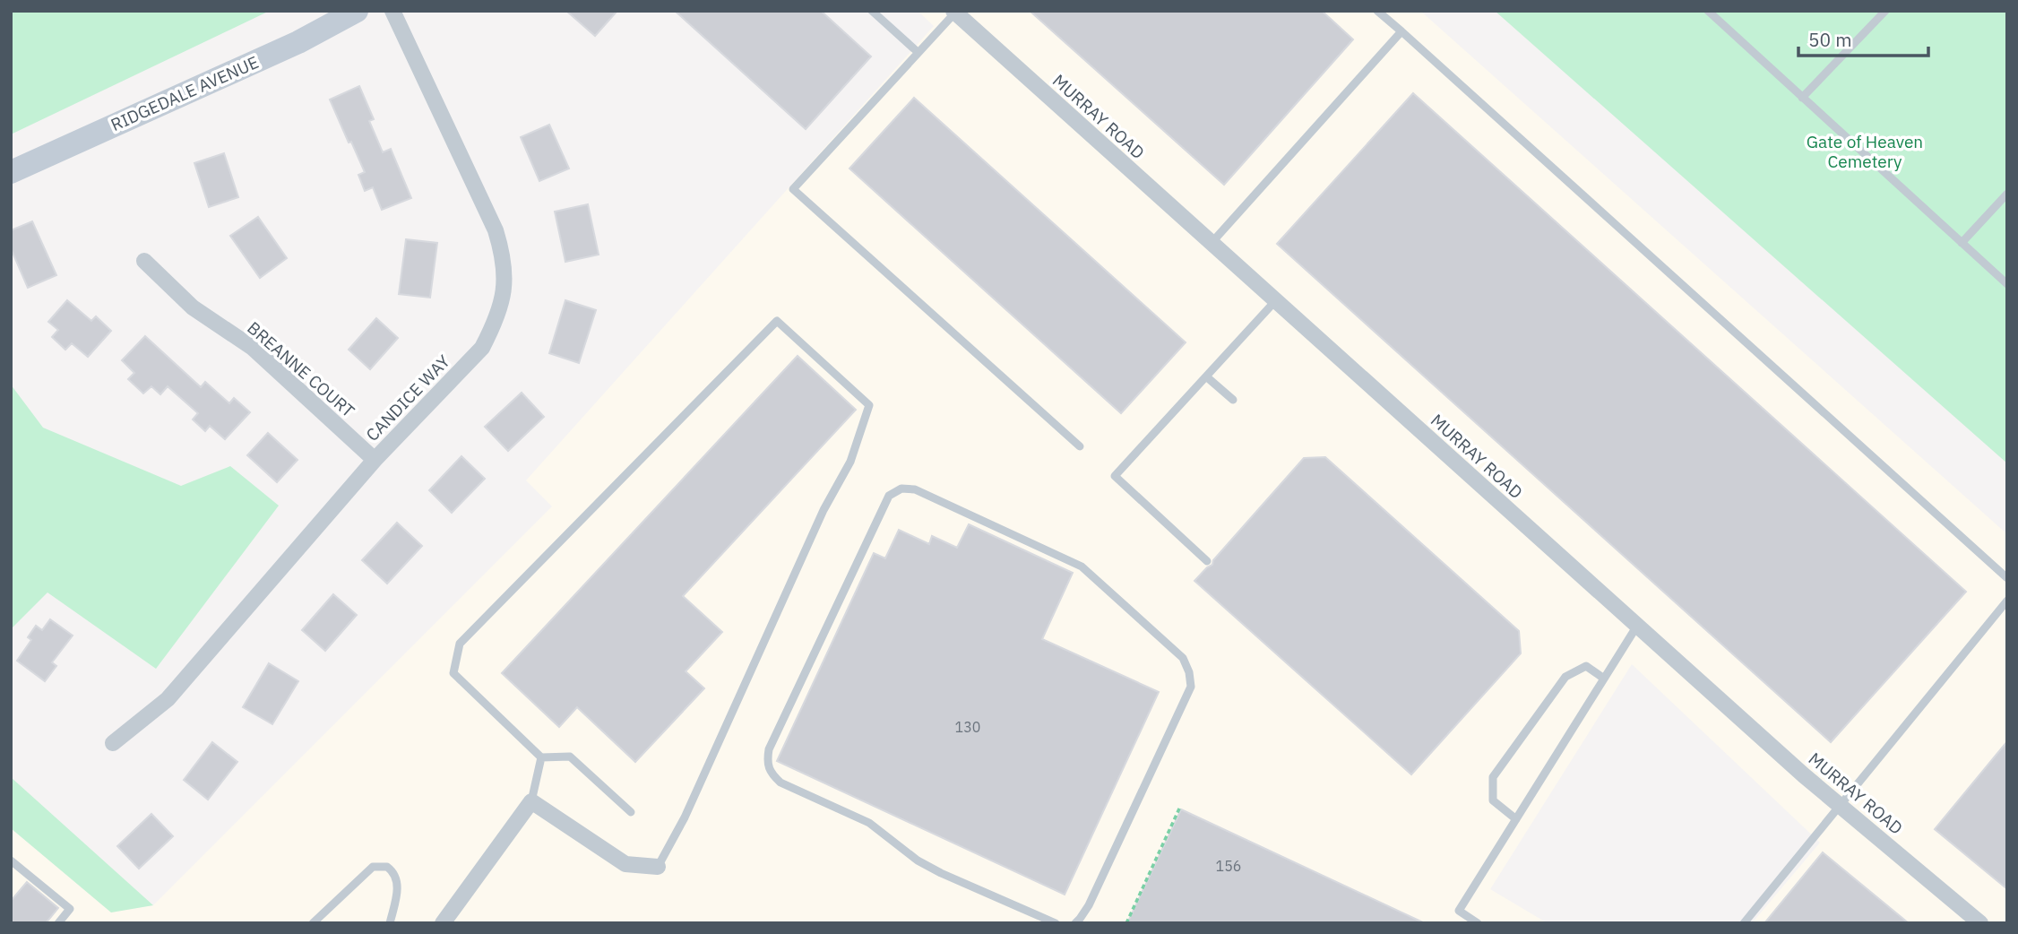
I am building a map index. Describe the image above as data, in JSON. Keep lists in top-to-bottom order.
{
  "streets": {
    "main road": ["RIDGEDALE AVENUE"],
    "street": ["MURRAY ROAD", "BREANNE COURT", "CANDICE WAY"]
  },
  "crossings": [
    ["BREANNE COURT", "CANDICE WAY"]
  ],
  "parks": ["Gate of Heaven Cemetery"],
  "house_numbers": ["130", "156"],
  "scale_bar": "50 m"
}
